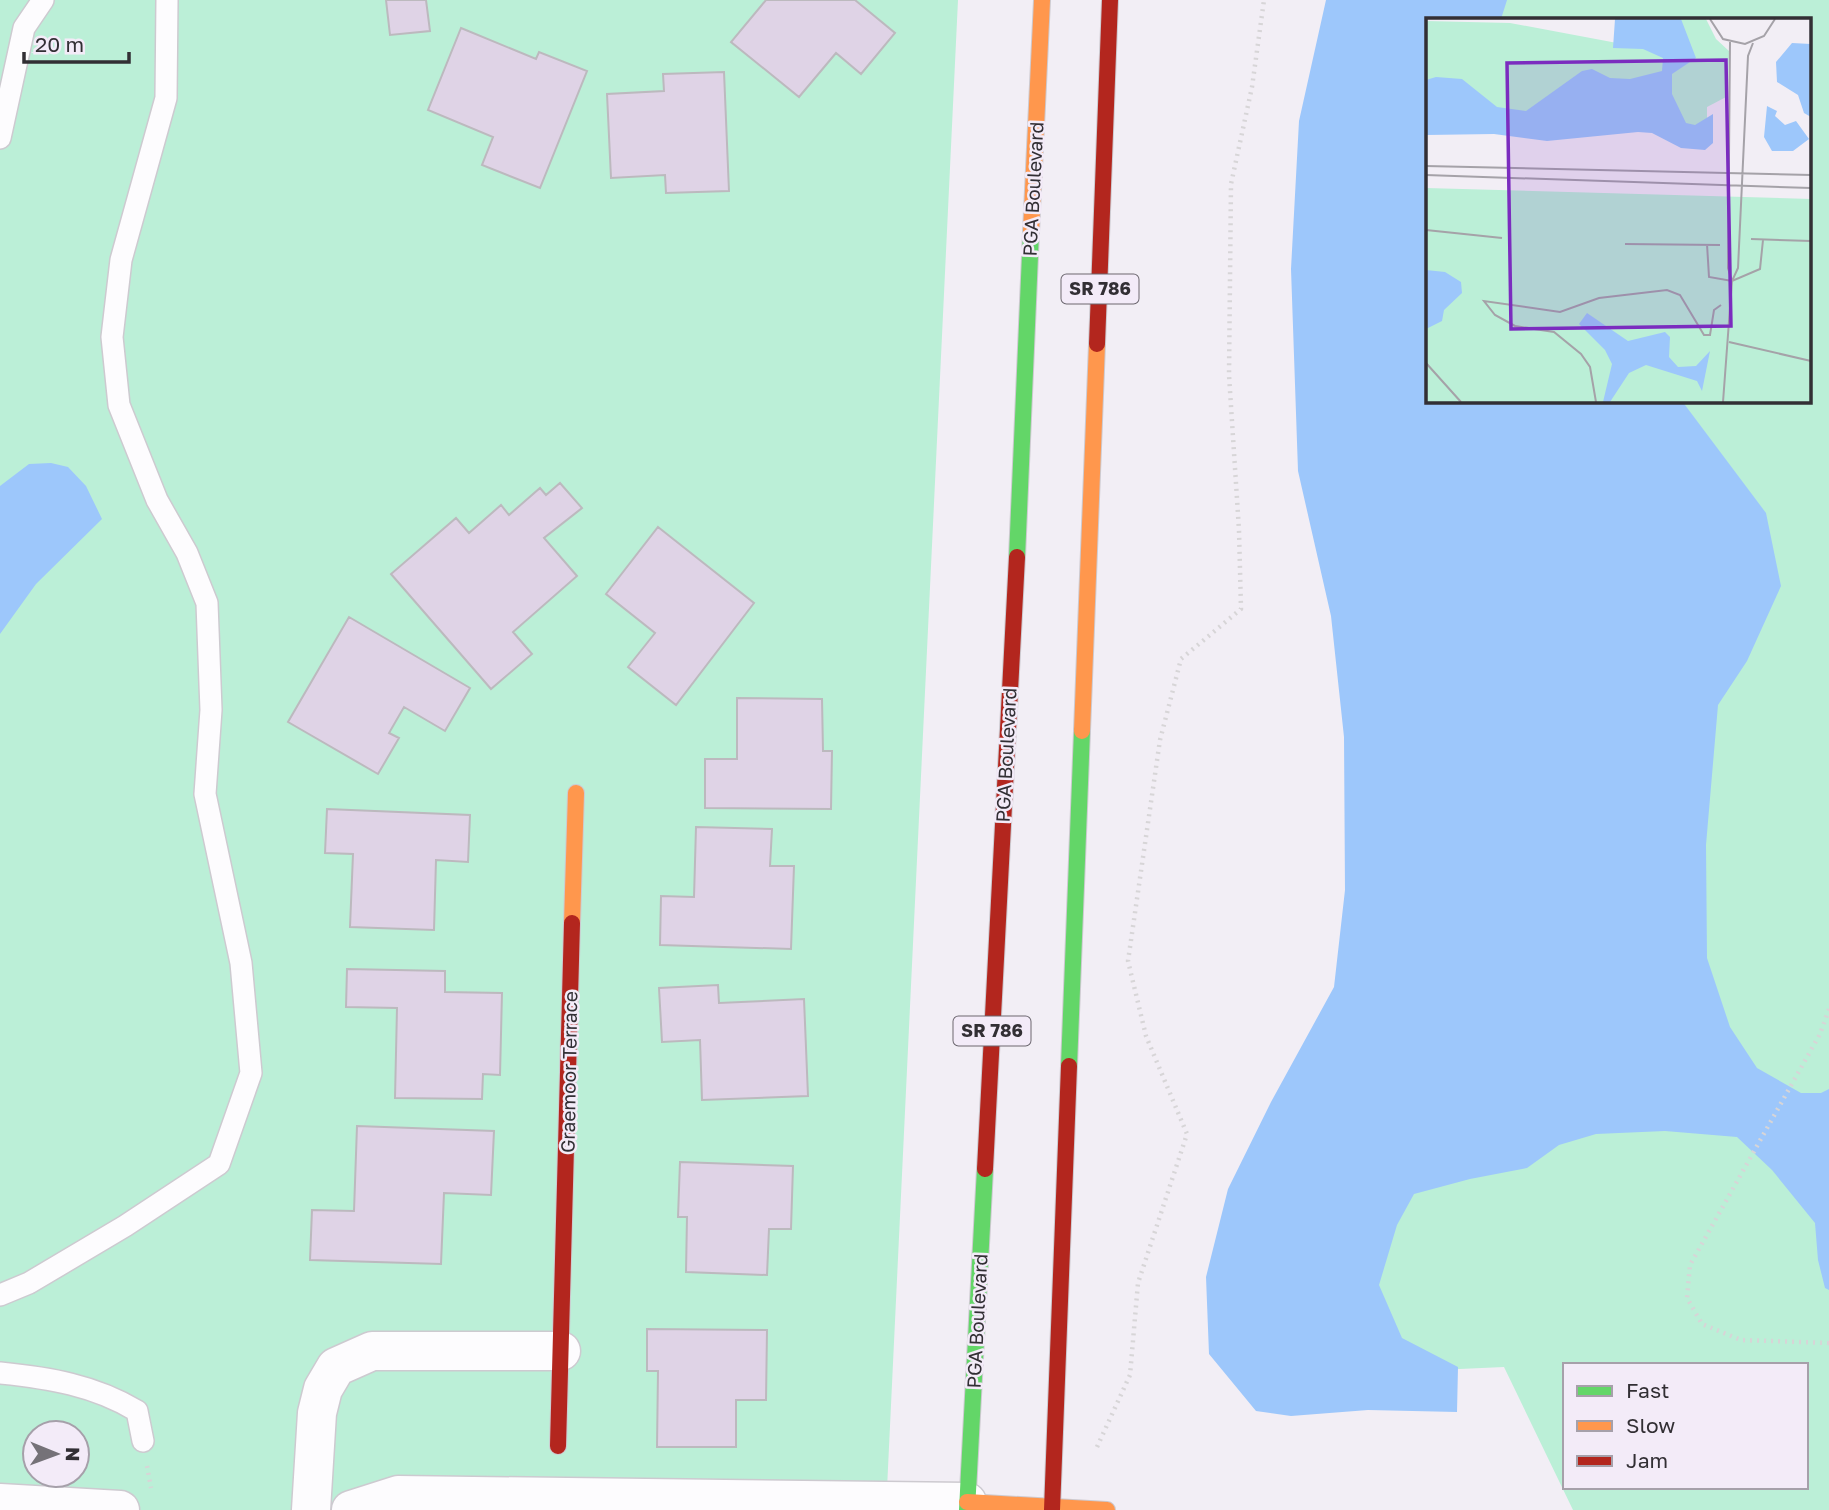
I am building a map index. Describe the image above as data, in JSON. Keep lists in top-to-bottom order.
{
  "streets": {
    "main road": ["PGA Boulevard", "SR 786", "Graemoor Terrace"]
  },
  "legend": ["Fast", "Slow", "Jam"],
  "scale_bar": "20 m",
  "north": "right"
}
